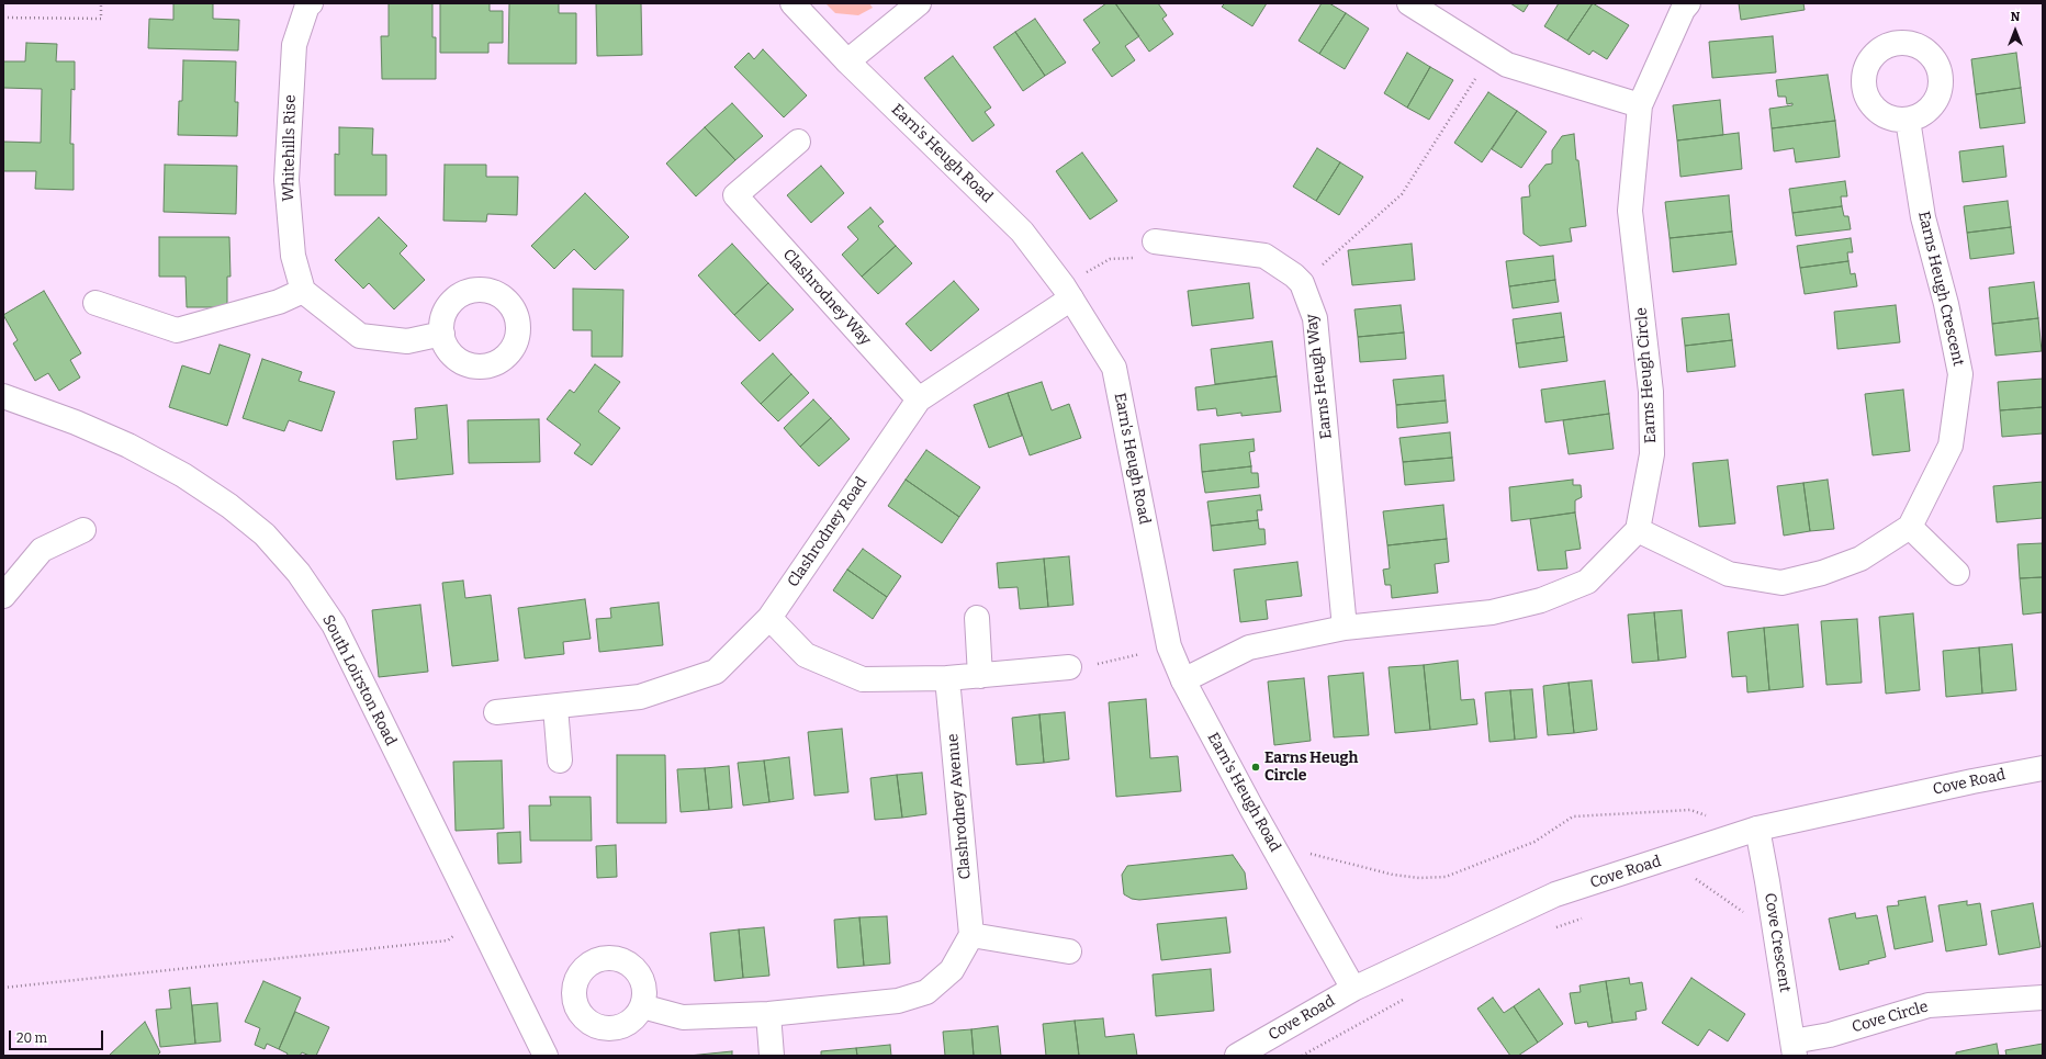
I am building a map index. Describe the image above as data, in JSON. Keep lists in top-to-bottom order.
{
  "streets": {
    "street": [
      "Whitehills Rise",
      "Earn's Heugh Road",
      "Earns Heugh Crescent",
      "Clashrodney Way",
      "Earns Heugh Circle",
      "Earns Heugh Way",
      "Clashrodney Road",
      "South Loirston Road",
      "Cove Road",
      "Clashrodney Avenue",
      "Cove Crescent",
      "Cove Circle"
    ]
  },
  "crossings": [
    ["Earn's Heugh Road", "Clashrodney Road"],
    ["Earn's Heugh Road", "Cove Road"],
    ["Clashrodney Way", "Clashrodney Road"],
    ["Cove Road", "Cove Crescent"],
    ["Cove Crescent", "Cove Circle"]
  ],
  "places": ["Earns Heugh Circle"],
  "scale_bar": "20 m",
  "north": "top"
}
